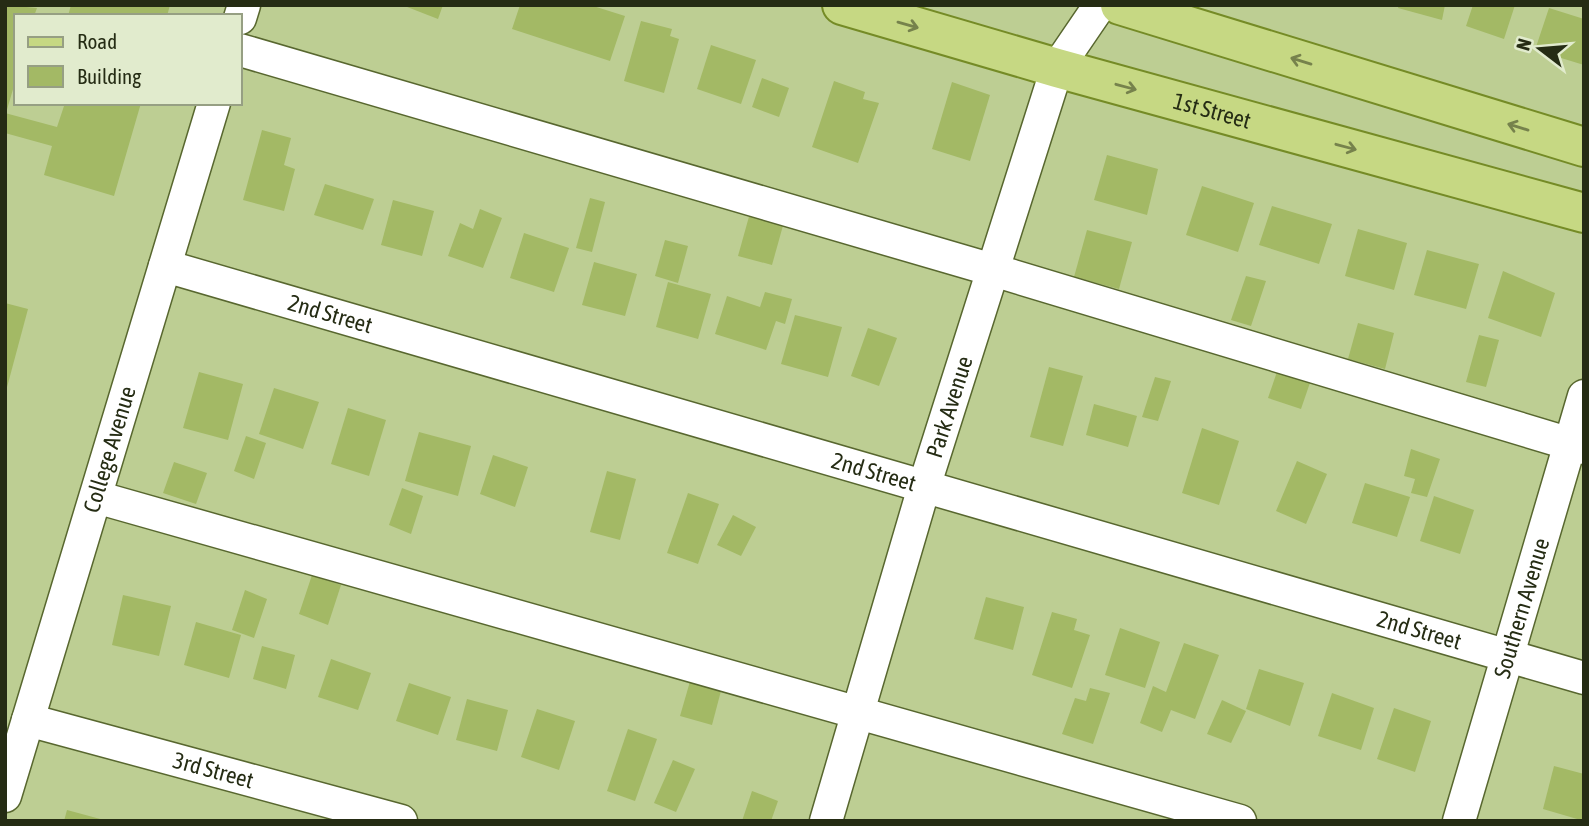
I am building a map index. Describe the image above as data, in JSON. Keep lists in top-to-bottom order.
{
  "streets": {
    "main road": ["1st Street"],
    "street": [
      "2nd Street",
      "Park Avenue",
      "College Avenue",
      "Southern Avenue",
      "3rd Street"
    ]
  },
  "crossings": [
    ["1st Street", "Park Avenue"],
    ["2nd Street", "Park Avenue"],
    ["2nd Street", "College Avenue"],
    ["2nd Street", "Southern Avenue"],
    ["College Avenue", "3rd Street"]
  ],
  "legend": ["Road", "Building"],
  "north": "left"
}
